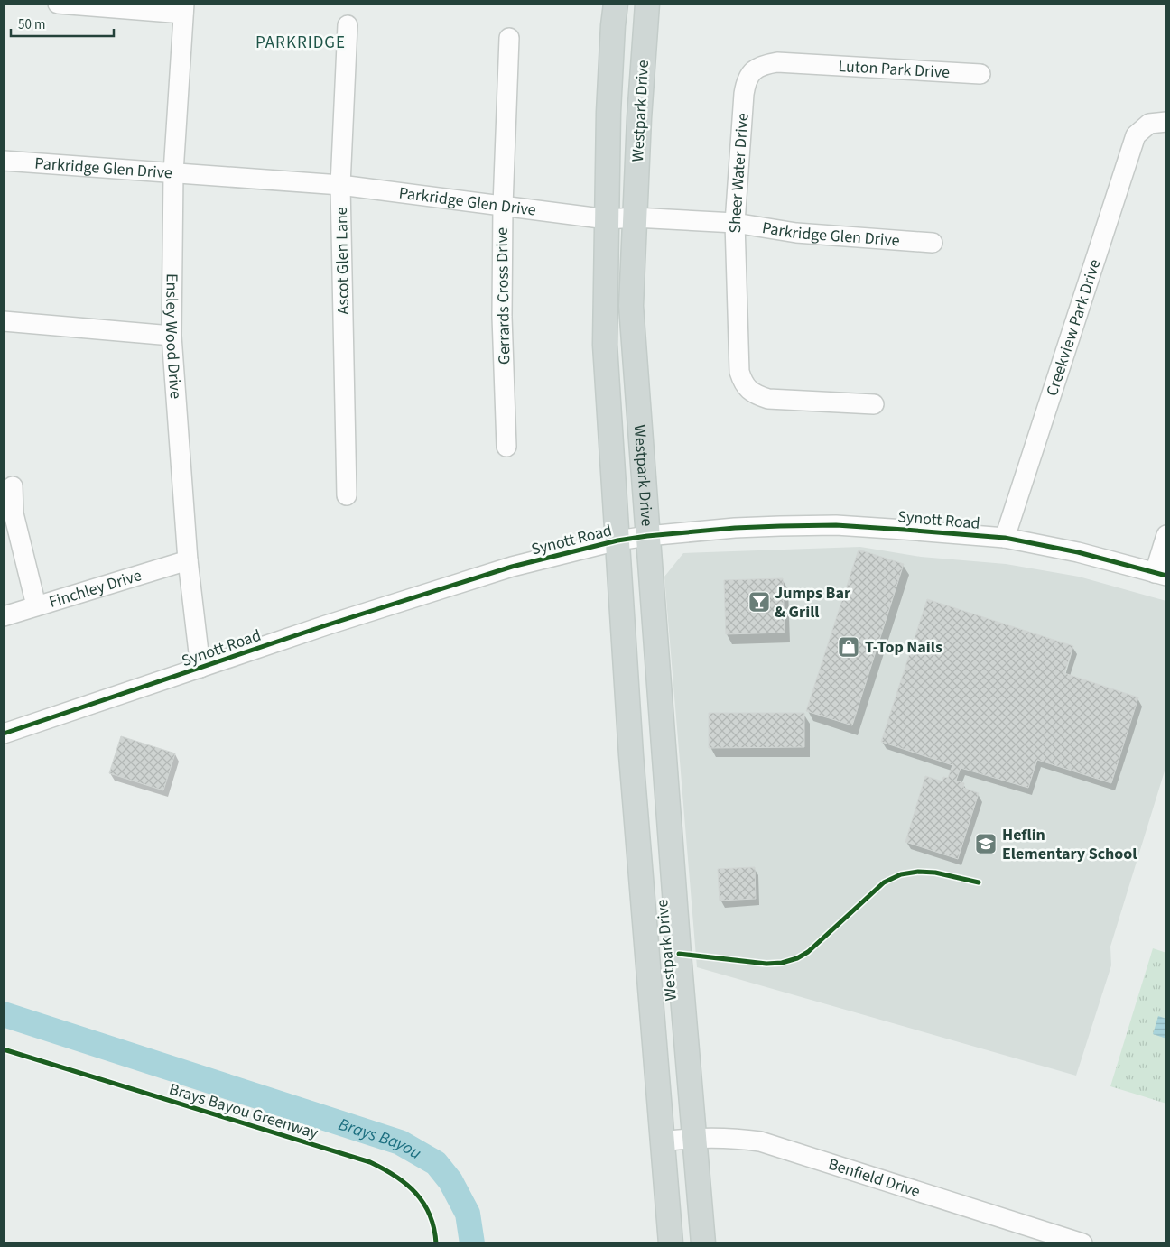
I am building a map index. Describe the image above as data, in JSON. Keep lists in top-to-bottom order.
{
  "streets": {
    "main road": ["Westpark Drive"],
    "street": [
      "Luton Park Drive",
      "Parkridge Glen Drive",
      "Sheer Water Drive",
      "Ascot Glen Lane",
      "Gerrards Cross Drive",
      "Creekview Park Drive",
      "Ensley Wood Drive",
      "Synott Road",
      "Finchley Drive",
      "Benfield Drive"
    ],
    "cycle path": ["Brays Bayou Greenway"]
  },
  "crossings": [
    ["Luton Park Drive", "Sheer Water Drive"],
    ["Westpark Drive", "Parkridge Glen Drive"],
    ["Westpark Drive", "Synott Road"],
    ["Westpark Drive", "Benfield Drive"],
    ["Parkridge Glen Drive", "Sheer Water Drive"],
    ["Parkridge Glen Drive", "Ascot Glen Lane"],
    ["Parkridge Glen Drive", "Gerrards Cross Drive"],
    ["Parkridge Glen Drive", "Ensley Wood Drive"],
    ["Creekview Park Drive", "Synott Road"],
    ["Ensley Wood Drive", "Synott Road"],
    ["Ensley Wood Drive", "Finchley Drive"]
  ],
  "districts": ["PARKRIDGE"],
  "water": ["Brays Bayou"],
  "places": {
    "bar": ["Jumps Bar & Grill"],
    "shop": ["T-Top Nails"],
    "school or university": ["Heflin Elementary School"]
  },
  "scale_bar": "50 m"
}
